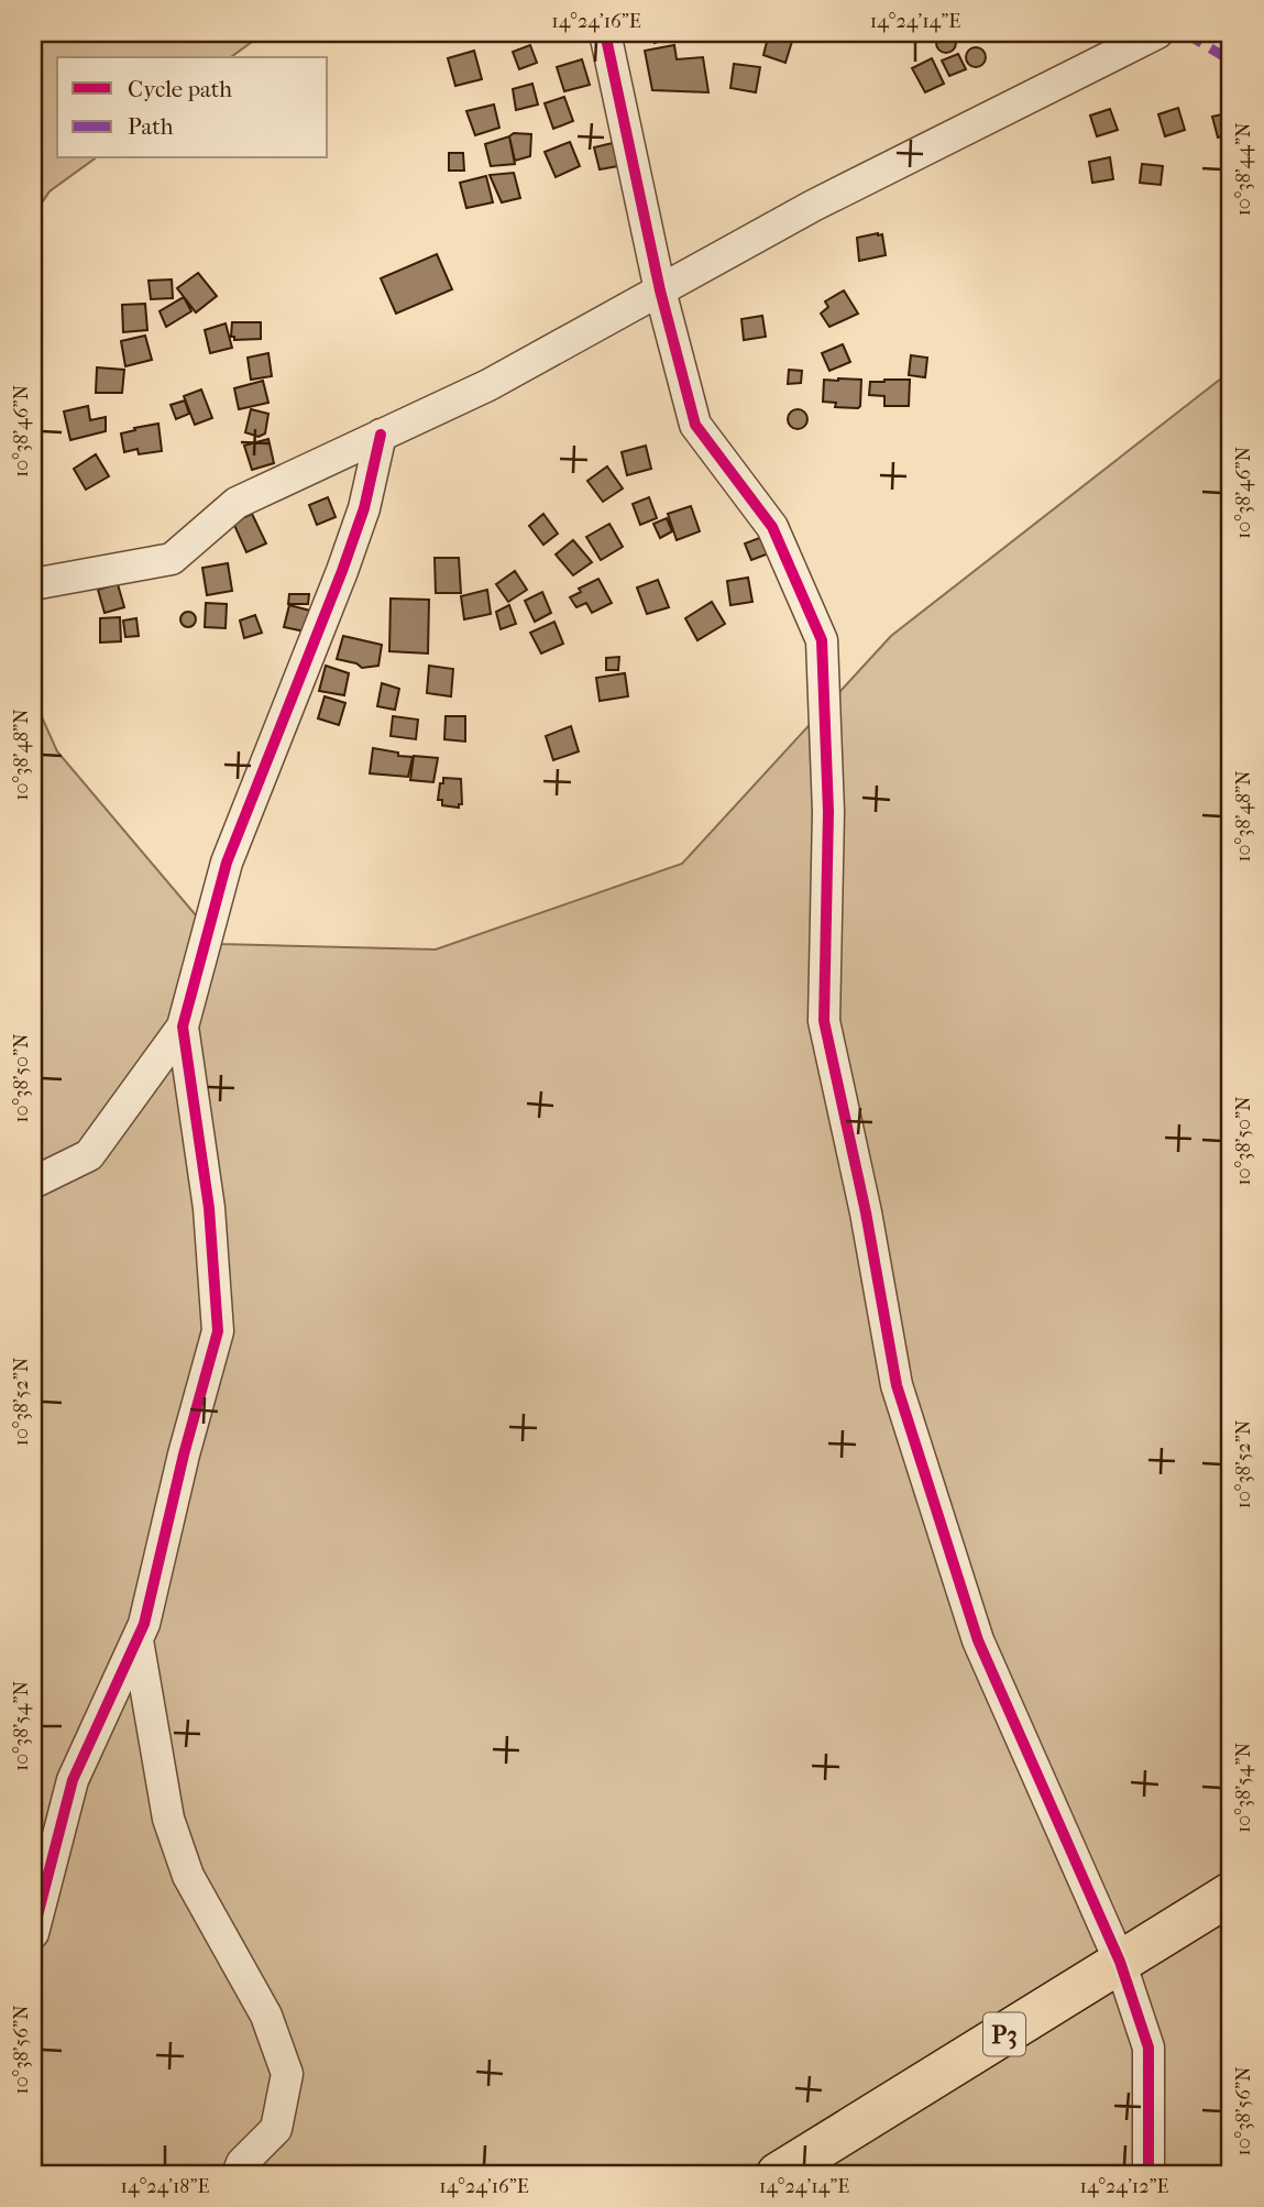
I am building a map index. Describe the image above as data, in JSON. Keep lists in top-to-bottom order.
{
  "streets": {
    "main road": ["P3"]
  },
  "legend": ["Cycle path", "Path"],
  "coordinates": [
    "14°24'16\"E",
    "14°24'14\"E",
    "10°38'44\"N",
    "10°38'46\"N",
    "10°38'48\"N",
    "10°38'50\"N",
    "10°38'52\"N",
    "10°38'54\"N",
    "10°38'56\"N",
    "14°24'18\"E",
    "14°24'12\"E"
  ]
}
